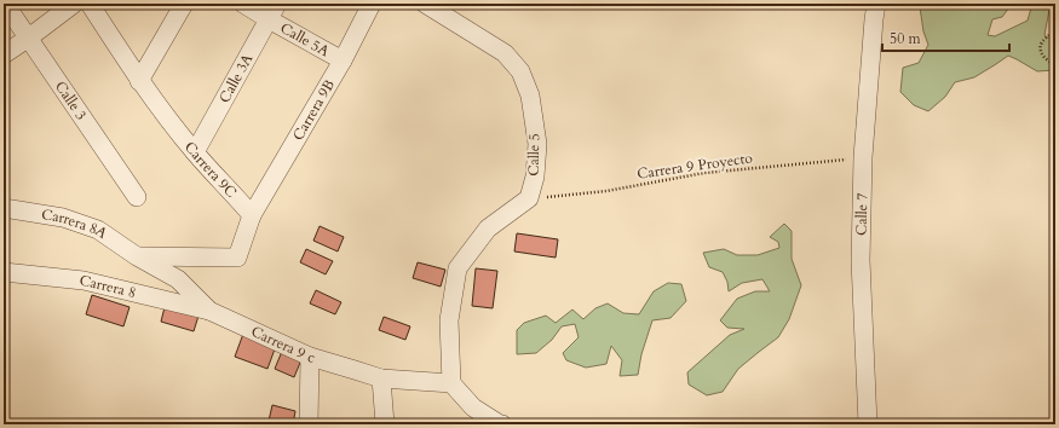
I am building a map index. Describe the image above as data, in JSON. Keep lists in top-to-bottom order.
{
  "streets": {
    "street": [
      "Calle 5A",
      "Calle 3A",
      "Calle 3",
      "Carrera 9B",
      "Calle 5",
      "Carrera 9C",
      "Calle 7",
      "Carrera 8A",
      "Carrera 8",
      "Carrera 9 c"
    ],
    "path": ["Carrera 9 Proyecto"]
  },
  "crossings": [
    ["Calle 5A", "Calle 3A"],
    ["Calle 5A", "Carrera 9B"],
    ["Calle 3A", "Carrera 9C"],
    ["Carrera 9B", "Carrera 9C"],
    ["Calle 5", "Carrera 9 Proyecto"],
    ["Carrera 9 Proyecto", "Calle 7"],
    ["Carrera 8A", "Carrera 9 c"],
    ["Carrera 8", "Carrera 9 c"]
  ],
  "scale_bar": "50 m"
}
